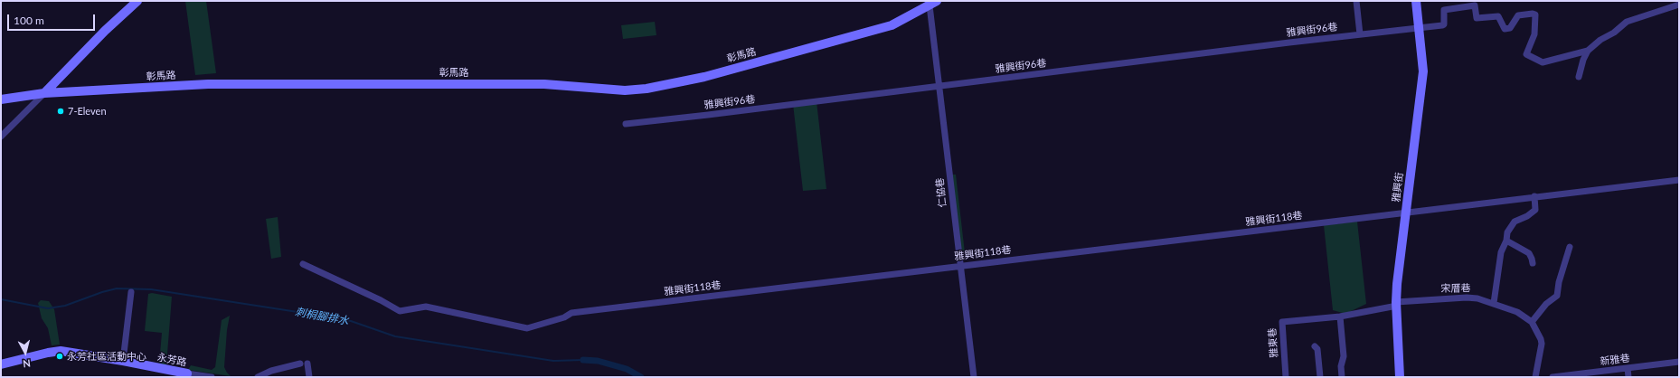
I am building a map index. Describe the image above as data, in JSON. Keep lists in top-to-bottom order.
{
  "streets": {
    "street": [
      "雅興街96巷",
      "彰馬路",
      "雅興街",
      "仁協巷",
      "雅興街118巷",
      "宋厝巷",
      "雅東巷",
      "永芳路",
      "新雅巷"
    ]
  },
  "crossings": [
    ["雅興街96巷", "雅興街"],
    ["雅興街96巷", "仁協巷"],
    ["彰馬路", "仁協巷"],
    ["雅興街", "雅興街118巷"],
    ["雅興街", "宋厝巷"],
    ["雅興街", "雅東巷"],
    ["仁協巷", "雅興街118巷"],
    ["宋厝巷", "雅東巷"]
  ],
  "water": ["刺桐腳排水"],
  "places": ["7-Eleven", "永芳社區活動中心"],
  "scale_bar": "100 m",
  "north": "bottom"
}
